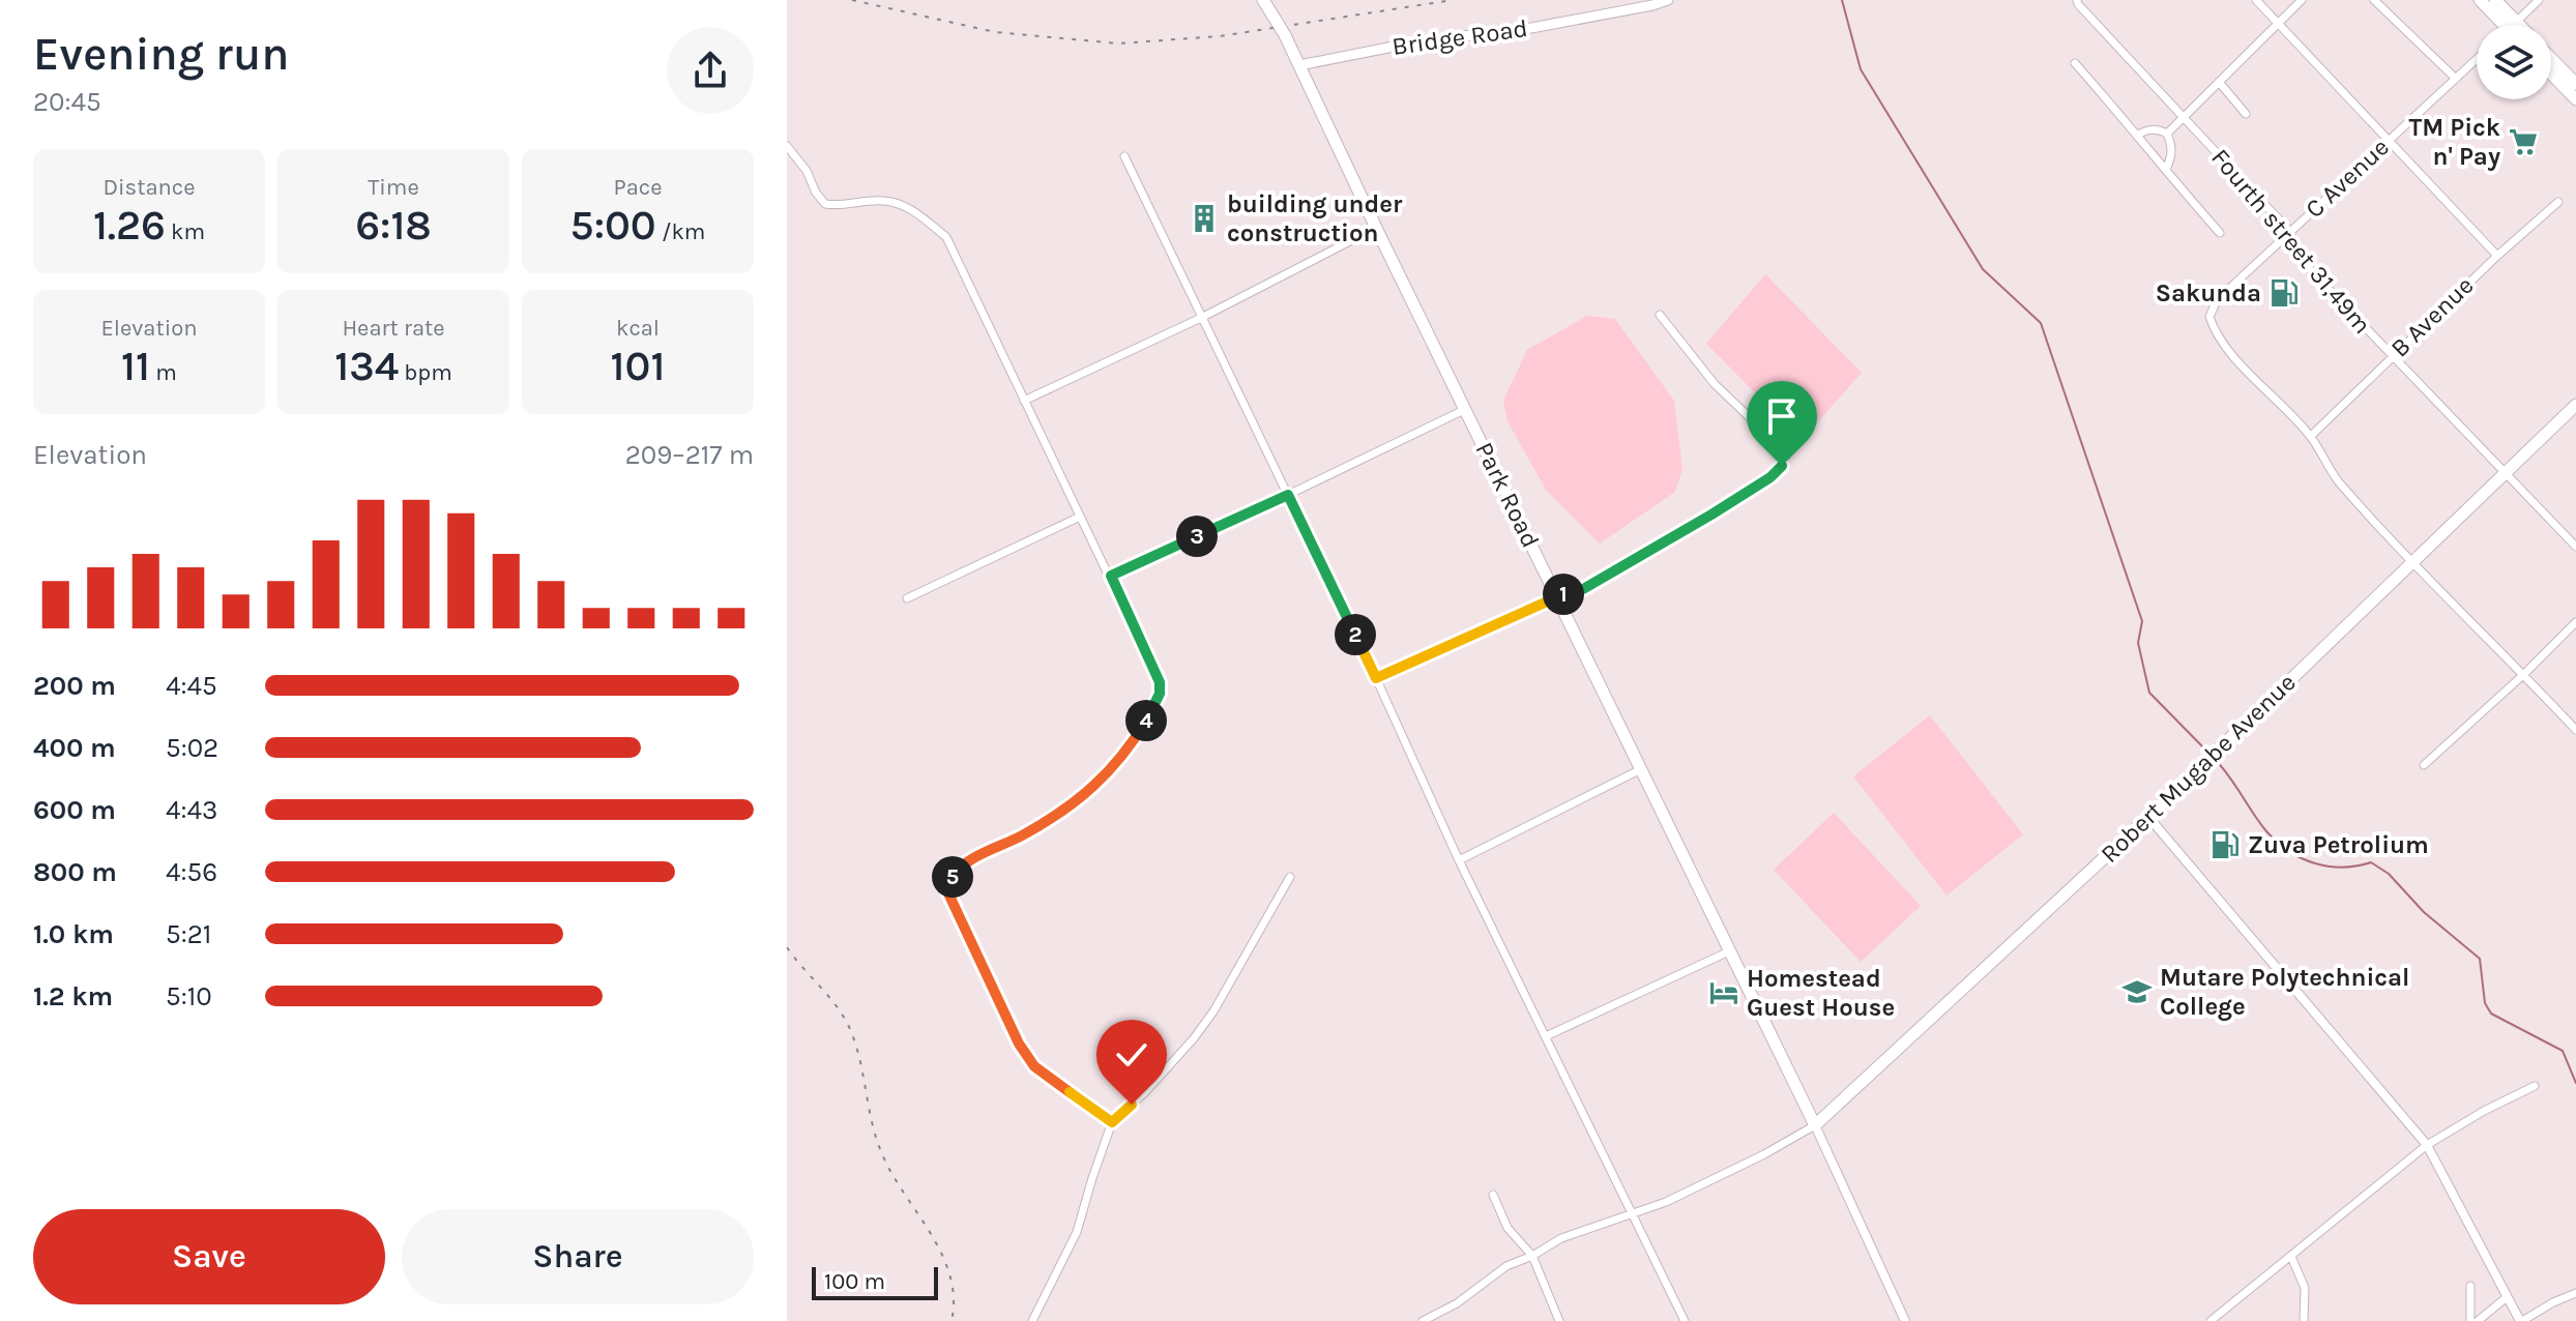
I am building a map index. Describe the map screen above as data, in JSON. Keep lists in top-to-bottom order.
{
  "streets": {
    "highway": ["Park Road", "Robert Mugabe Avenue"],
    "main road": ["Bridge Road"],
    "street": ["C Avenue", "Fourth street 31,49m", "B Avenue"]
  },
  "crossings": [
    ["Bridge Road", "Park Road"],
    ["C Avenue", "Fourth street 31,49m"],
    ["C Avenue", "B Avenue"],
    ["Fourth street 31,49m", "B Avenue"],
    ["Fourth street 31,49m", "Robert Mugabe Avenue"],
    ["Park Road", "Robert Mugabe Avenue"]
  ],
  "places": {
    "supermarket": ["TM Pick n' Pay"],
    "building": ["building under construction"],
    "fuel station": ["Sakunda", "Zuva Petrolium"],
    "school or university": ["Mutare Polytechnical College"],
    "hotel": ["Homestead Guest House"]
  },
  "scale_bar": "100 m",
  "page": {
    "heading": ["Evening run", "20:45"],
    "stats": [
      ["Distance", "1.26 km"],
      ["Time", "6:18"],
      ["Pace", "5:00 /km"],
      ["Elevation", "11 m"],
      ["Heart rate", "134 bpm"],
      ["kcal", "101"]
    ],
    "chart": ["Elevation", "209–217 m"],
    "pins": [
      "3",
      "1",
      "2",
      "4",
      "5"
    ],
    "list": [
      {
        "name": "200 m",
        "note": "4:45"
      },
      {
        "name": "400 m",
        "note": "5:02"
      },
      {
        "name": "600 m",
        "note": "4:43"
      },
      {
        "name": "800 m",
        "note": "4:56"
      },
      {
        "name": "1.0 km",
        "note": "5:21"
      },
      {
        "name": "1.2 km",
        "note": "5:10"
      }
    ],
    "buttons": ["Save", "Share"],
    "scale": "100 m"
  }
}
